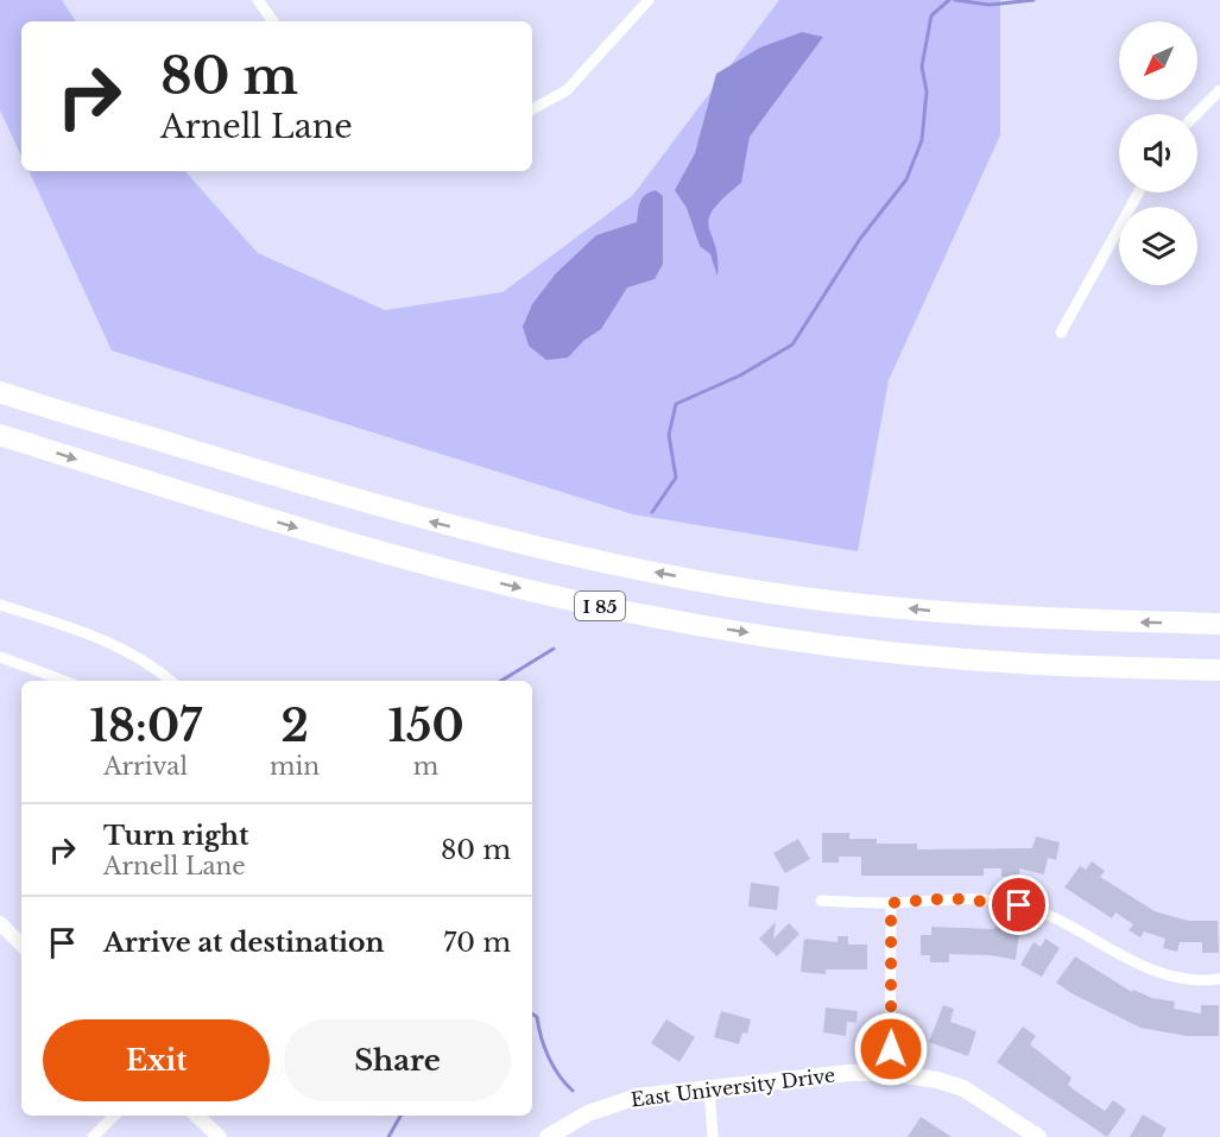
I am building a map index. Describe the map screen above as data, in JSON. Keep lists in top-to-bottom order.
{
  "streets": {
    "highway": ["I 85"],
    "main road": ["East University Drive"]
  },
  "north": "bottom left",
  "page": {
    "turn": ["80 m", "Arnell Lane"],
    "eta": [
      "18:07",
      "Arrival",
      "2",
      "min",
      "150",
      "m"
    ],
    "list": [
      {
        "name": "Turn right",
        "note": "Arnell Lane",
        "value": "80 m"
      },
      {
        "name": "Arrive at destination",
        "value": "70 m"
      }
    ],
    "buttons": ["Exit", "Share"]
  }
}
